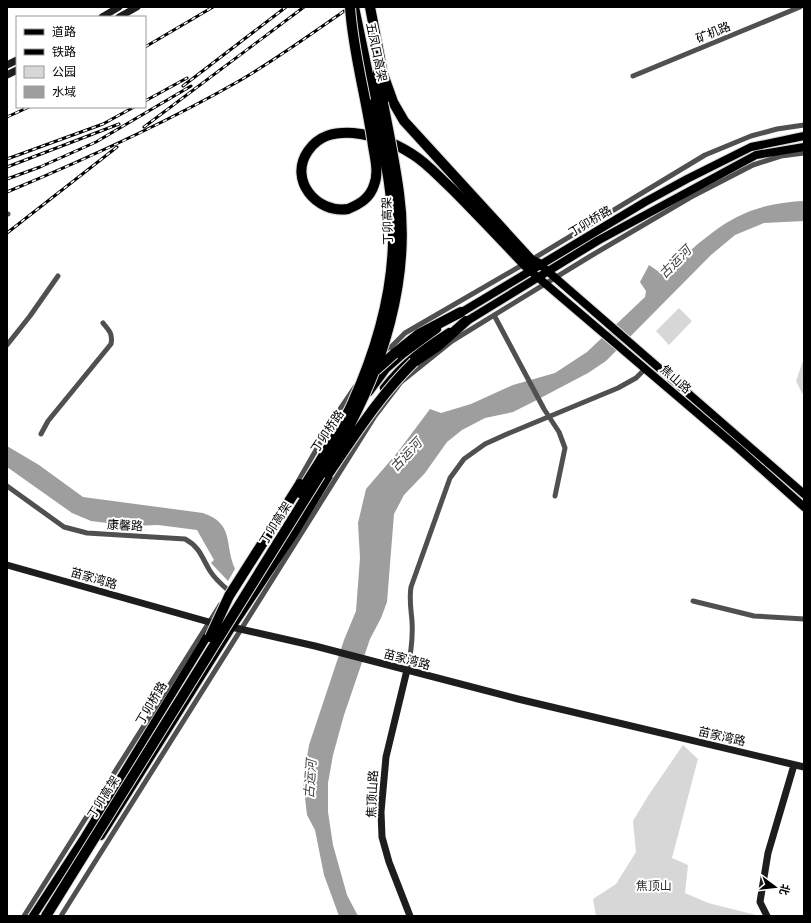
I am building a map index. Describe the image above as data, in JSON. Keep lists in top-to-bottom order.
{
  "streets": {
    "highway": ["五凤口高架", "丁卯高架"],
    "main road": ["丁卯桥路", "焦山路"],
    "street": [
      "矿机路",
      "康馨路",
      "苗家湾路",
      "焦顶山路"
    ]
  },
  "crossings": [
    ["五凤口高架", "丁卯高架"],
    ["丁卯桥路", "焦山路"],
    ["丁卯桥路", "苗家湾路"],
    ["苗家湾路", "焦顶山路"]
  ],
  "water": ["古运河"],
  "parks": ["焦顶山"],
  "legend": [
    "道路",
    "铁路",
    "公园",
    "水域"
  ],
  "north": "right"
}
